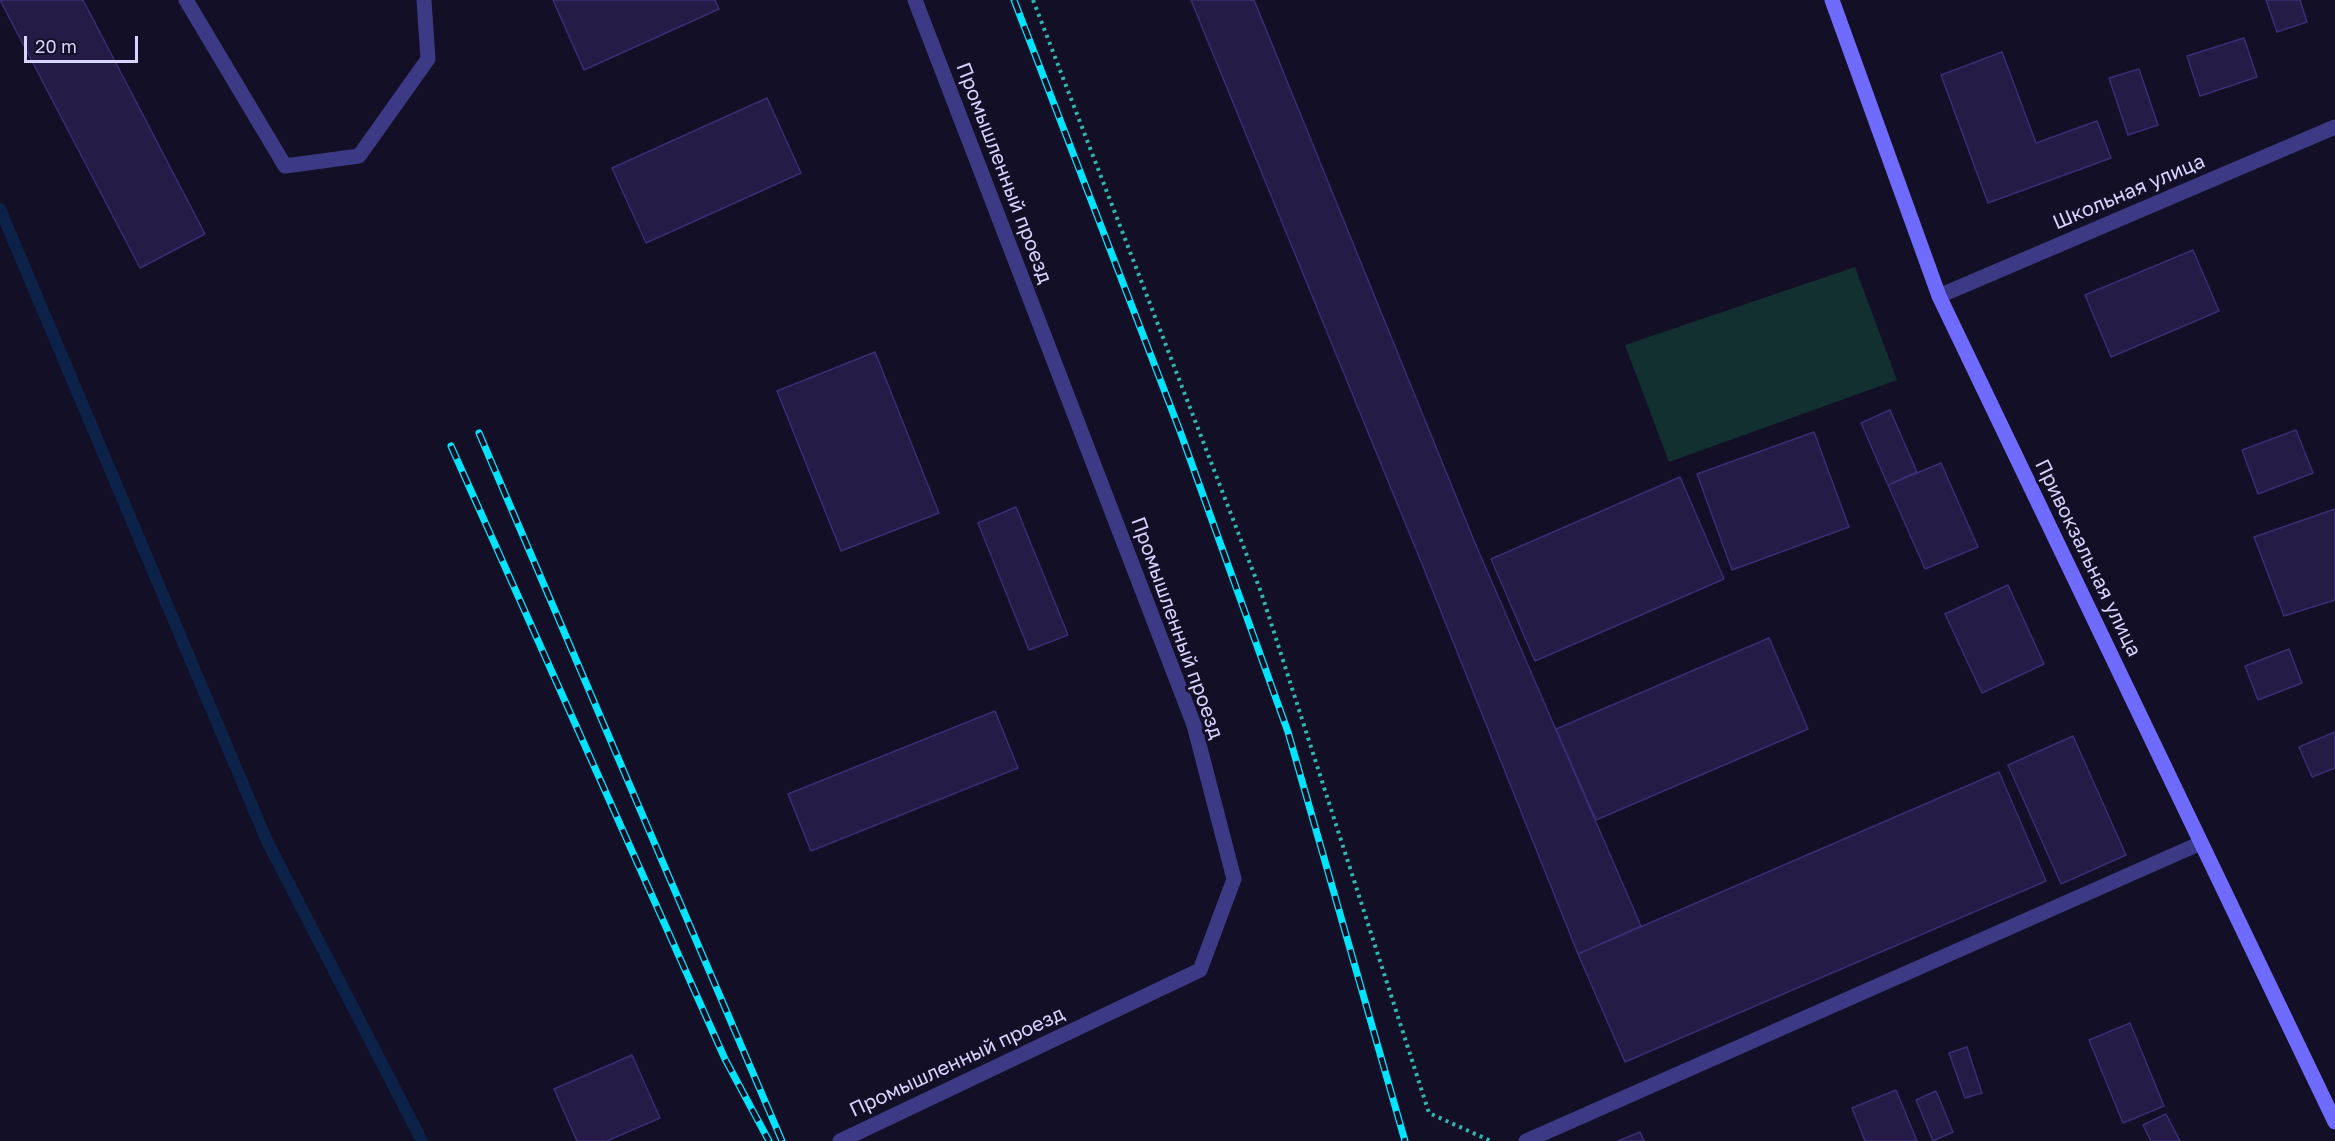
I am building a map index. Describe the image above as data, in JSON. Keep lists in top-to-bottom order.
{
  "streets": {
    "street": ["Промышленный проезд", "Школьная улица", "Привокзальная улица"]
  },
  "crossings": [
    ["Школьная улица", "Привокзальная улица"]
  ],
  "scale_bar": "20 m"
}
